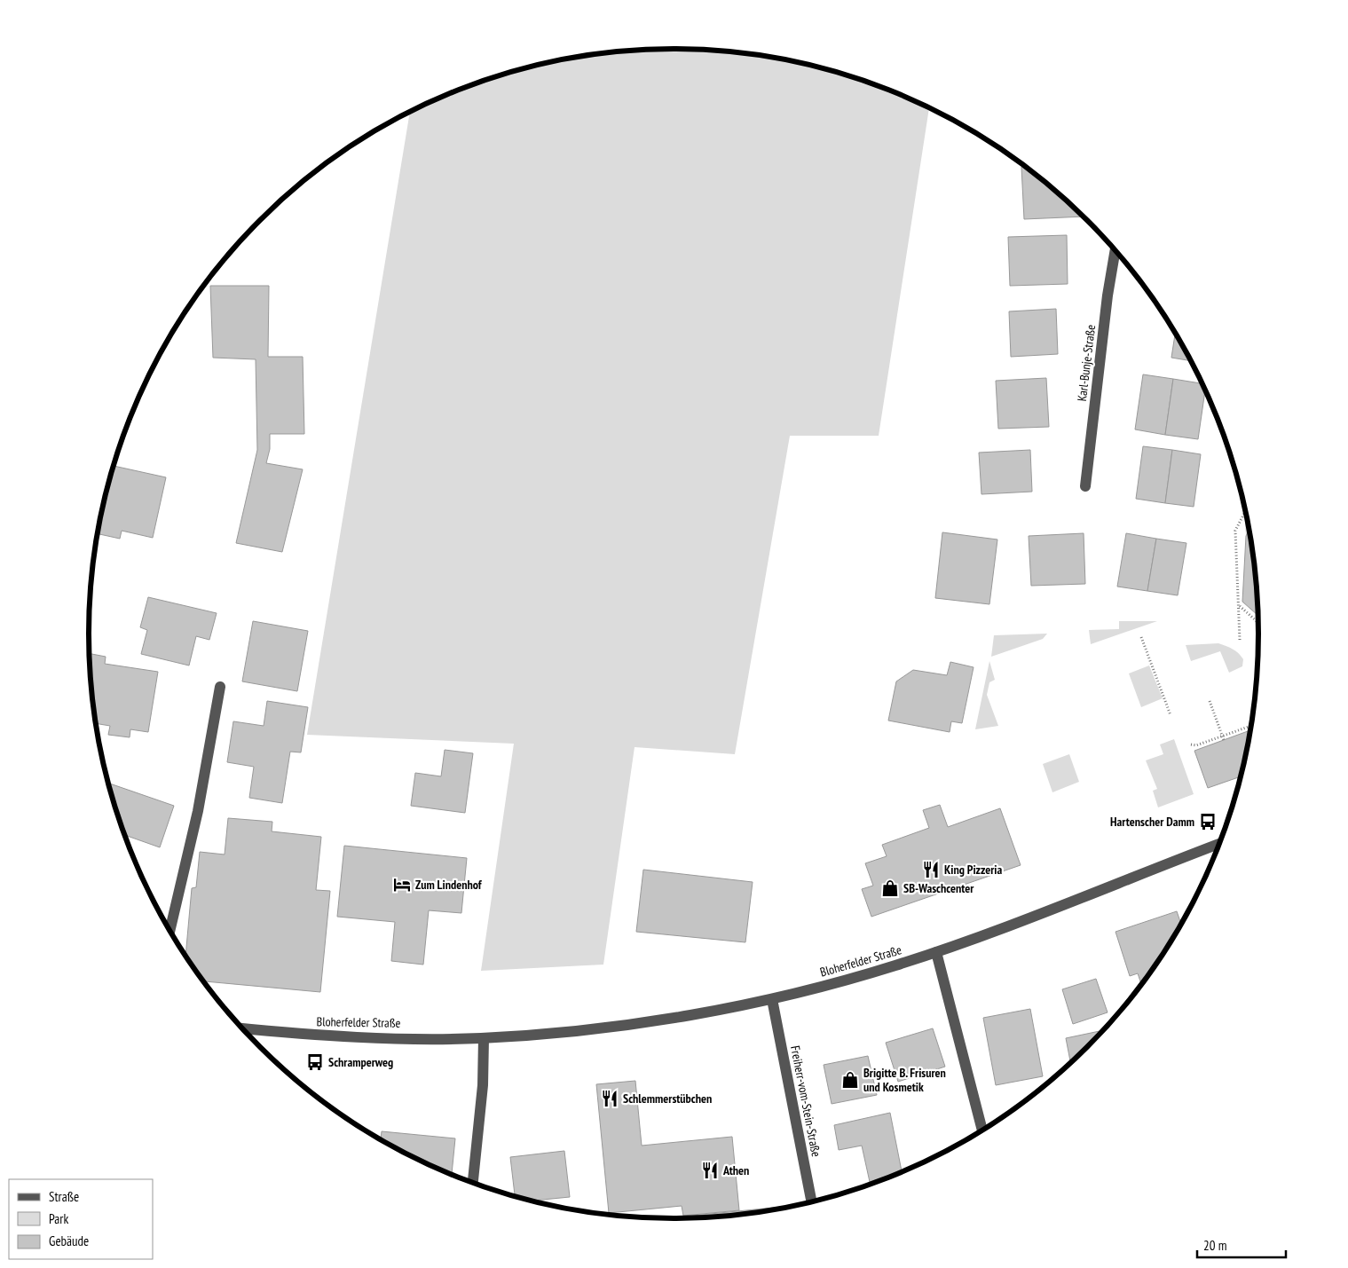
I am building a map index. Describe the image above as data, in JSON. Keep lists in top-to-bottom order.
{
  "streets": {
    "street": ["Karl-Bunje-Straße", "Bloherfelder Straße", "Freiherr-vom-Stein-Straße"]
  },
  "crossings": [
    ["Bloherfelder Straße", "Freiherr-vom-Stein-Straße"]
  ],
  "places": {
    "bus stop": ["Hartenscher Damm", "Schramperweg"],
    "restaurant": ["King Pizzeria", "Schlemmerstübchen", "Athen"],
    "hotel": ["Zum Lindenhof"],
    "shop": ["SB-Waschcenter", "Brigitte B. Frisuren und Kosmetik"]
  },
  "legend": ["Straße", "Park", "Gebäude"],
  "scale_bar": "20 m"
}
